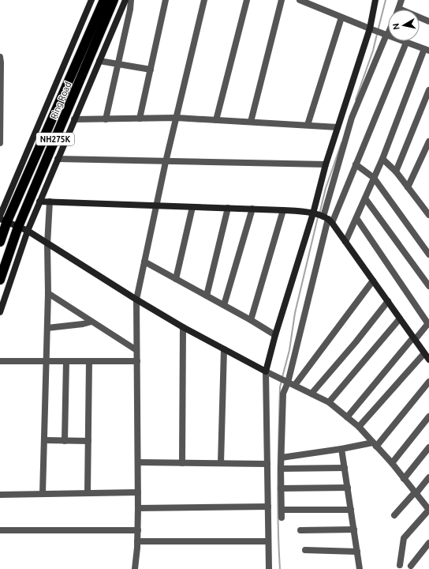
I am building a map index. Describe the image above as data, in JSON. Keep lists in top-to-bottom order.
{
  "streets": {
    "highway": ["Ring Road", "NH275K"]
  },
  "north": "left"
}
